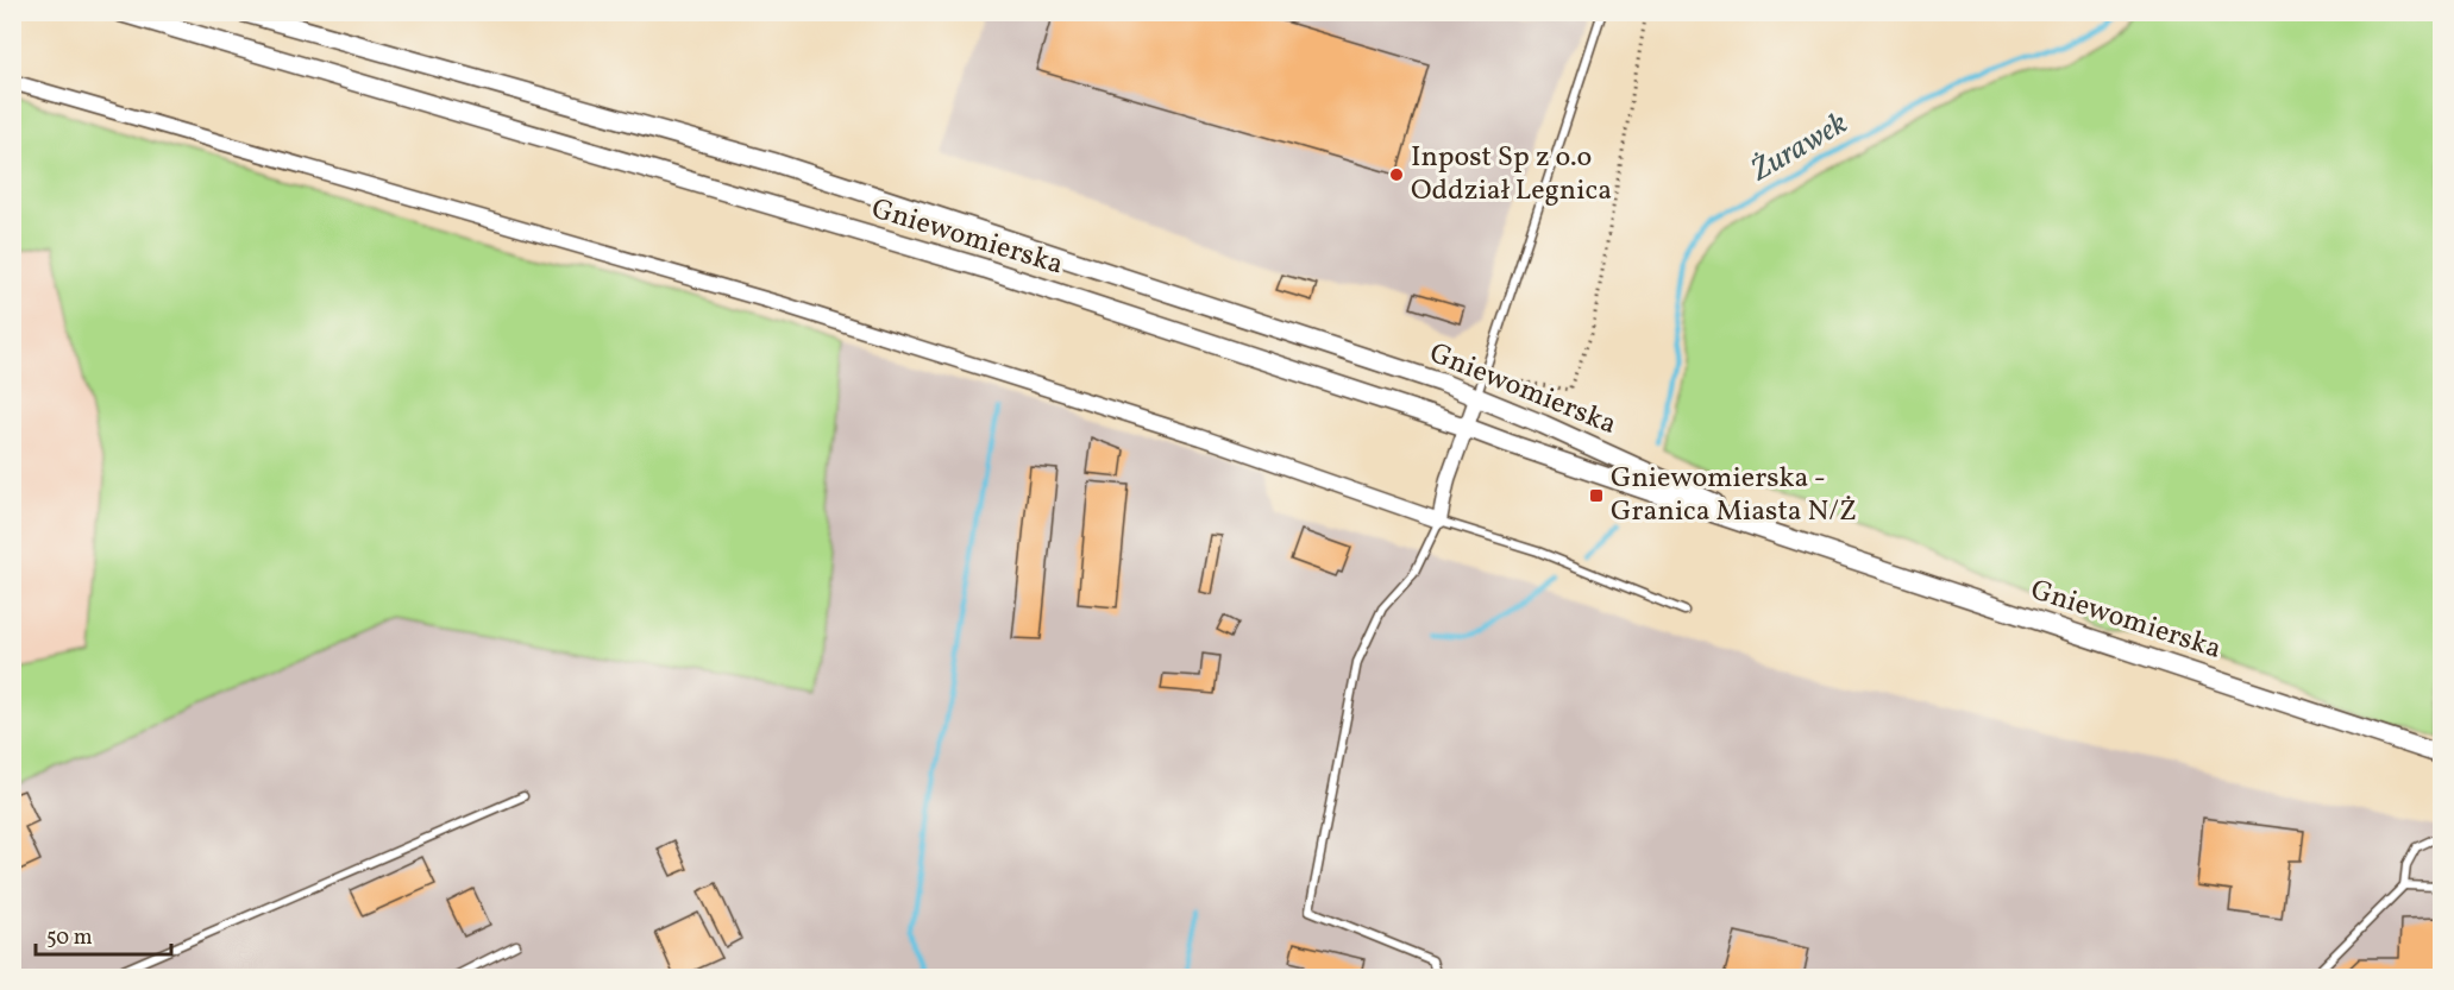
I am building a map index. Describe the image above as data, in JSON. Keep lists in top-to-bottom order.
{
  "streets": {
    "street": ["Gniewomierska"]
  },
  "water": ["Żurawek"],
  "places": {
    "other": ["Inpost Sp z o.o Oddział Legnica"],
    "transit": ["Gniewomierska - Granica Miasta N/Ż"]
  },
  "scale_bar": "50 m"
}
